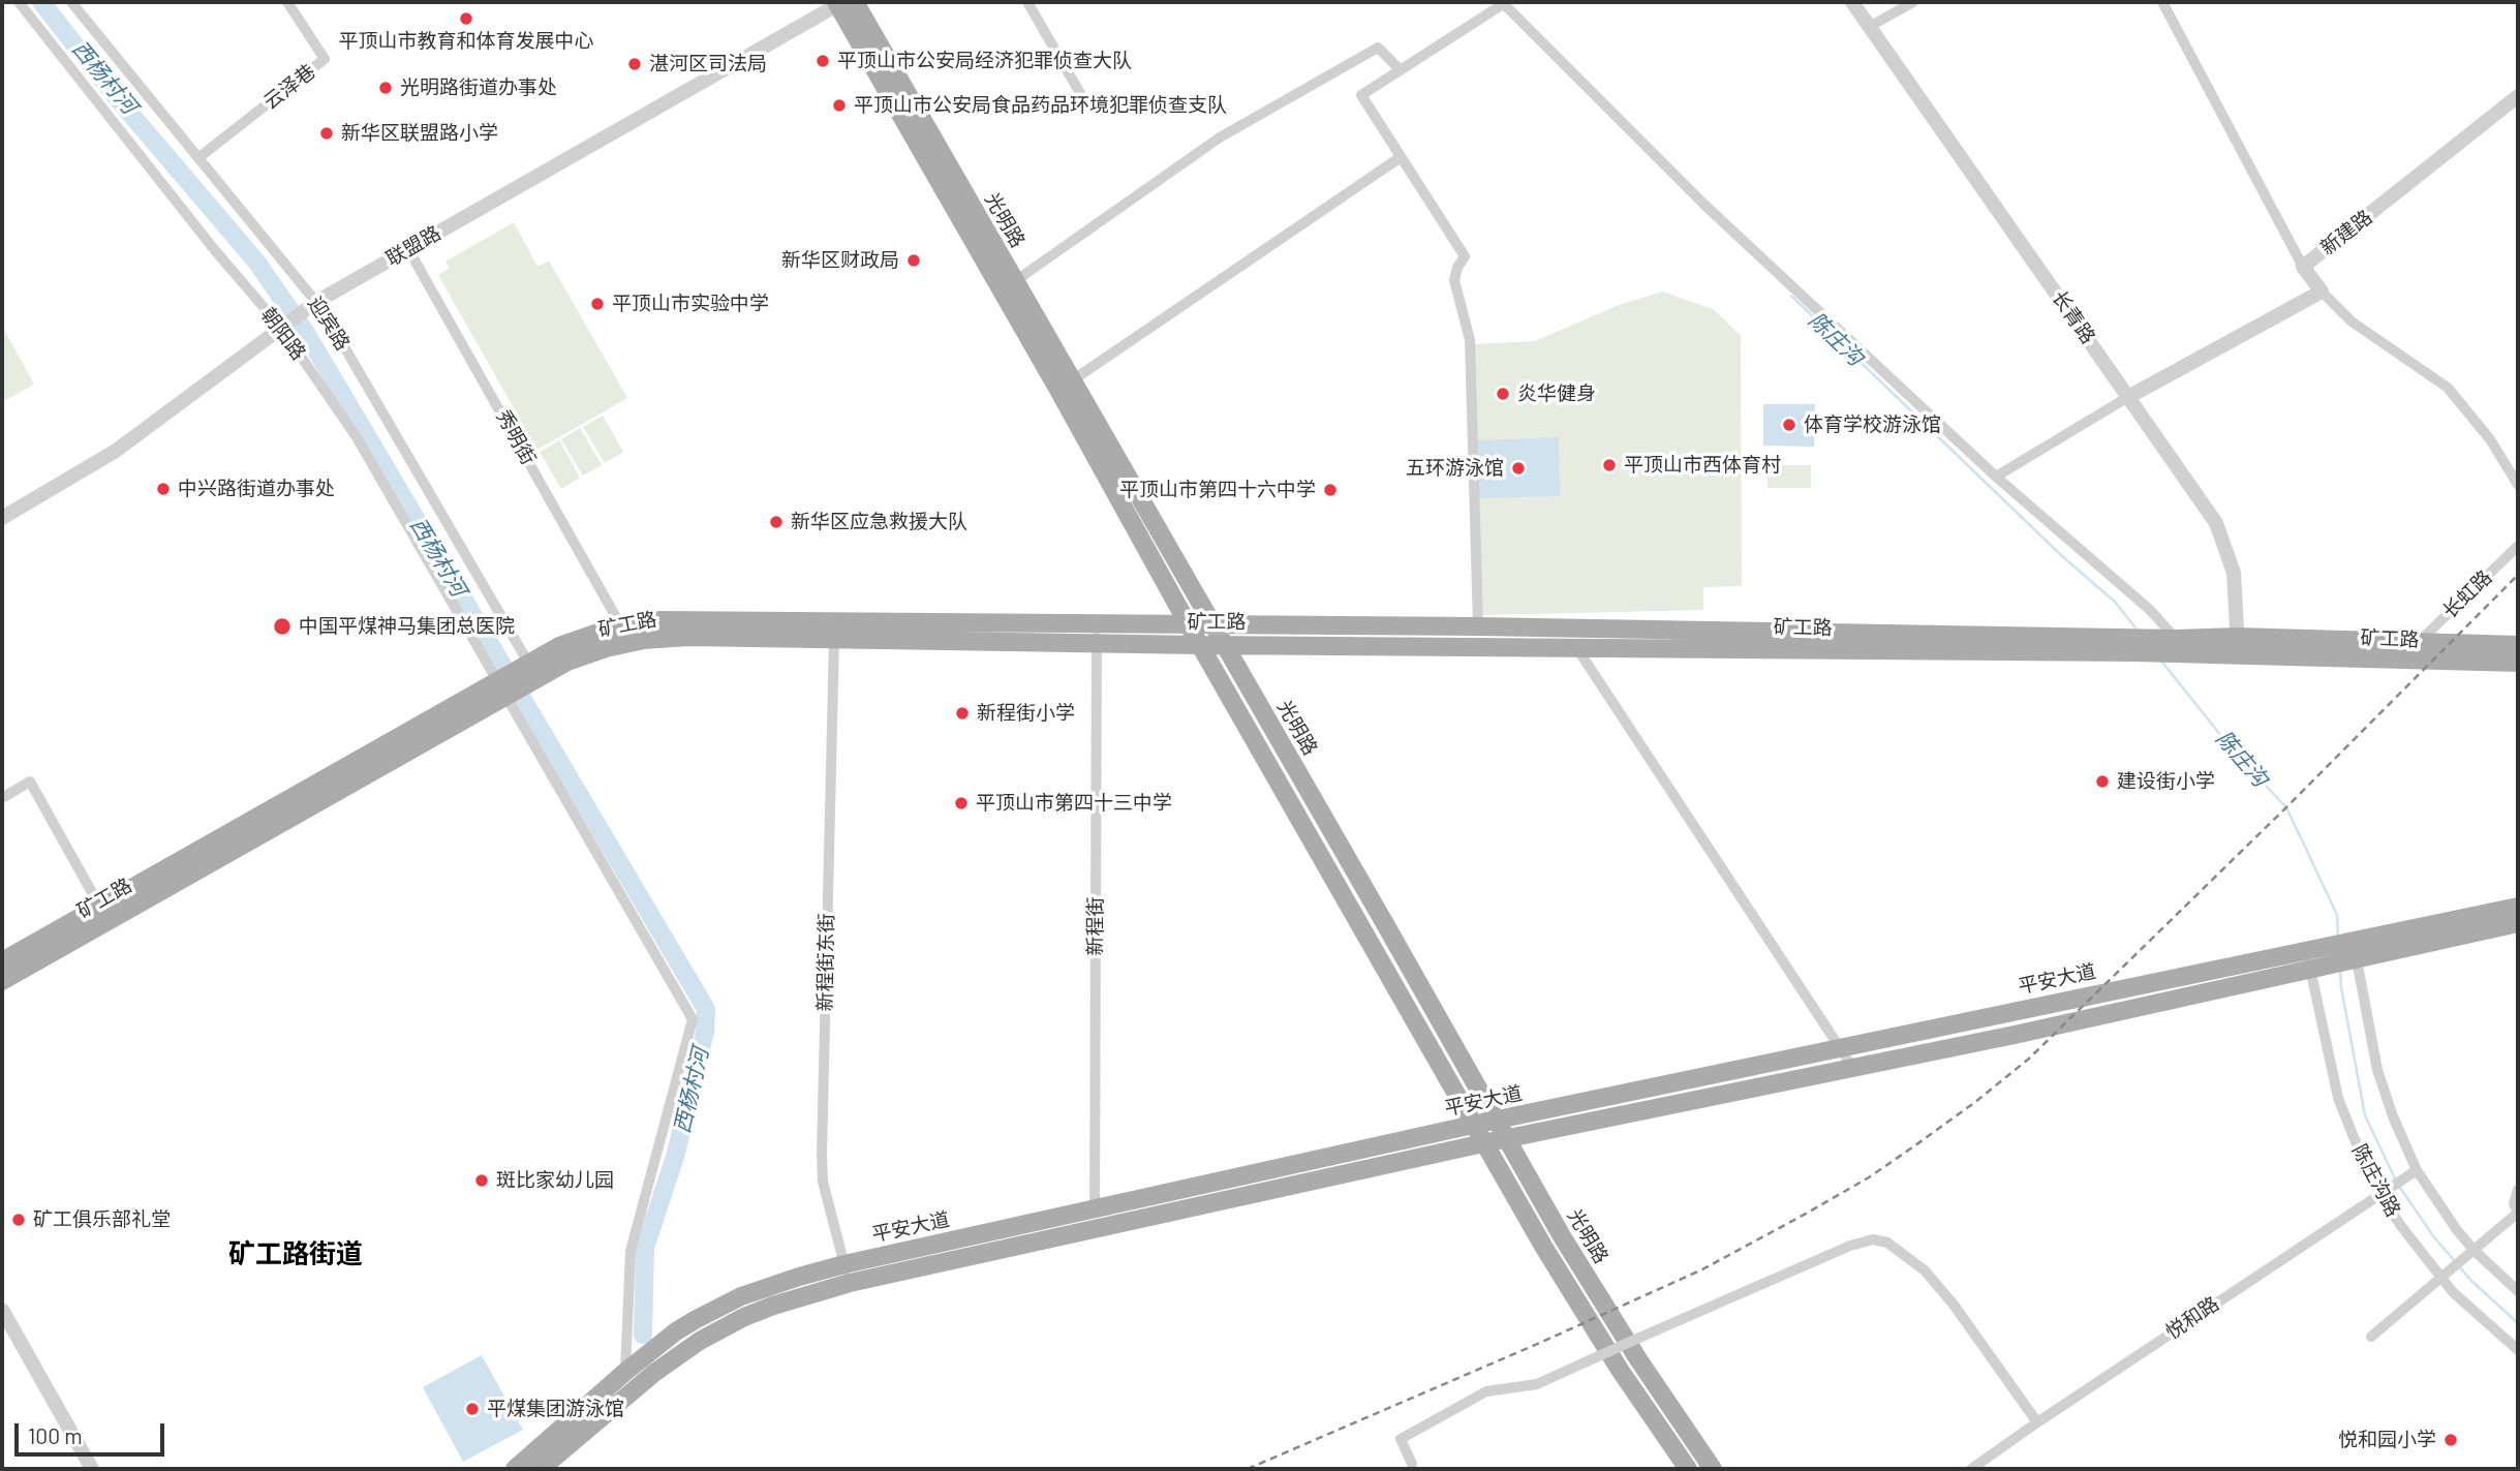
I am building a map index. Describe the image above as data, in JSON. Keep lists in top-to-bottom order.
{
  "streets": {
    "main road": ["光明路", "矿工路", "平安大道"],
    "street": [
      "云泽巷",
      "新建路",
      "联盟路",
      "长青路",
      "迎宾路",
      "朝阳路",
      "秀明街",
      "长虹路",
      "新程街",
      "新程街东街",
      "陈庄沟路",
      "悦和路"
    ]
  },
  "crossings": [
    ["云泽巷", "迎宾路"],
    ["光明路", "联盟路"],
    ["光明路", "矿工路"],
    ["光明路", "平安大道"],
    ["联盟路", "迎宾路"],
    ["联盟路", "朝阳路"],
    ["联盟路", "秀明街"],
    ["长青路", "矿工路"],
    ["迎宾路", "矿工路"],
    ["朝阳路", "矿工路"],
    ["朝阳路", "平安大道"],
    ["秀明街", "矿工路"],
    ["长虹路", "矿工路"],
    ["矿工路", "新程街"],
    ["矿工路", "新程街东街"],
    ["新程街", "平安大道"],
    ["新程街东街", "平安大道"],
    ["平安大道", "陈庄沟路"],
    ["陈庄沟路", "悦和路"]
  ],
  "districts": ["矿工路街道"],
  "water": ["西杨村河", "陈庄沟"],
  "places": [
    "平顶山市教育和体育发展中心",
    "平顶山市公安局经济犯罪侦查大队",
    "湛河区司法局",
    "光明路街道办事处",
    "平顶山市公安局食品药品环境犯罪侦查支队",
    "新华区联盟路小学",
    "新华区财政局",
    "平顶山市实验中学",
    "炎华健身",
    "体育学校游泳馆",
    "平顶山市西体育村",
    "五环游泳馆",
    "中兴路街道办事处",
    "平顶山市第四十六中学",
    "新华区应急救援大队",
    "中国平煤神马集团总医院",
    "新程街小学",
    "建设街小学",
    "平顶山市第四十三中学",
    "斑比家幼儿园",
    "矿工俱乐部礼堂",
    "平煤集团游泳馆",
    "悦和园小学"
  ],
  "scale_bar": "100 m"
}
